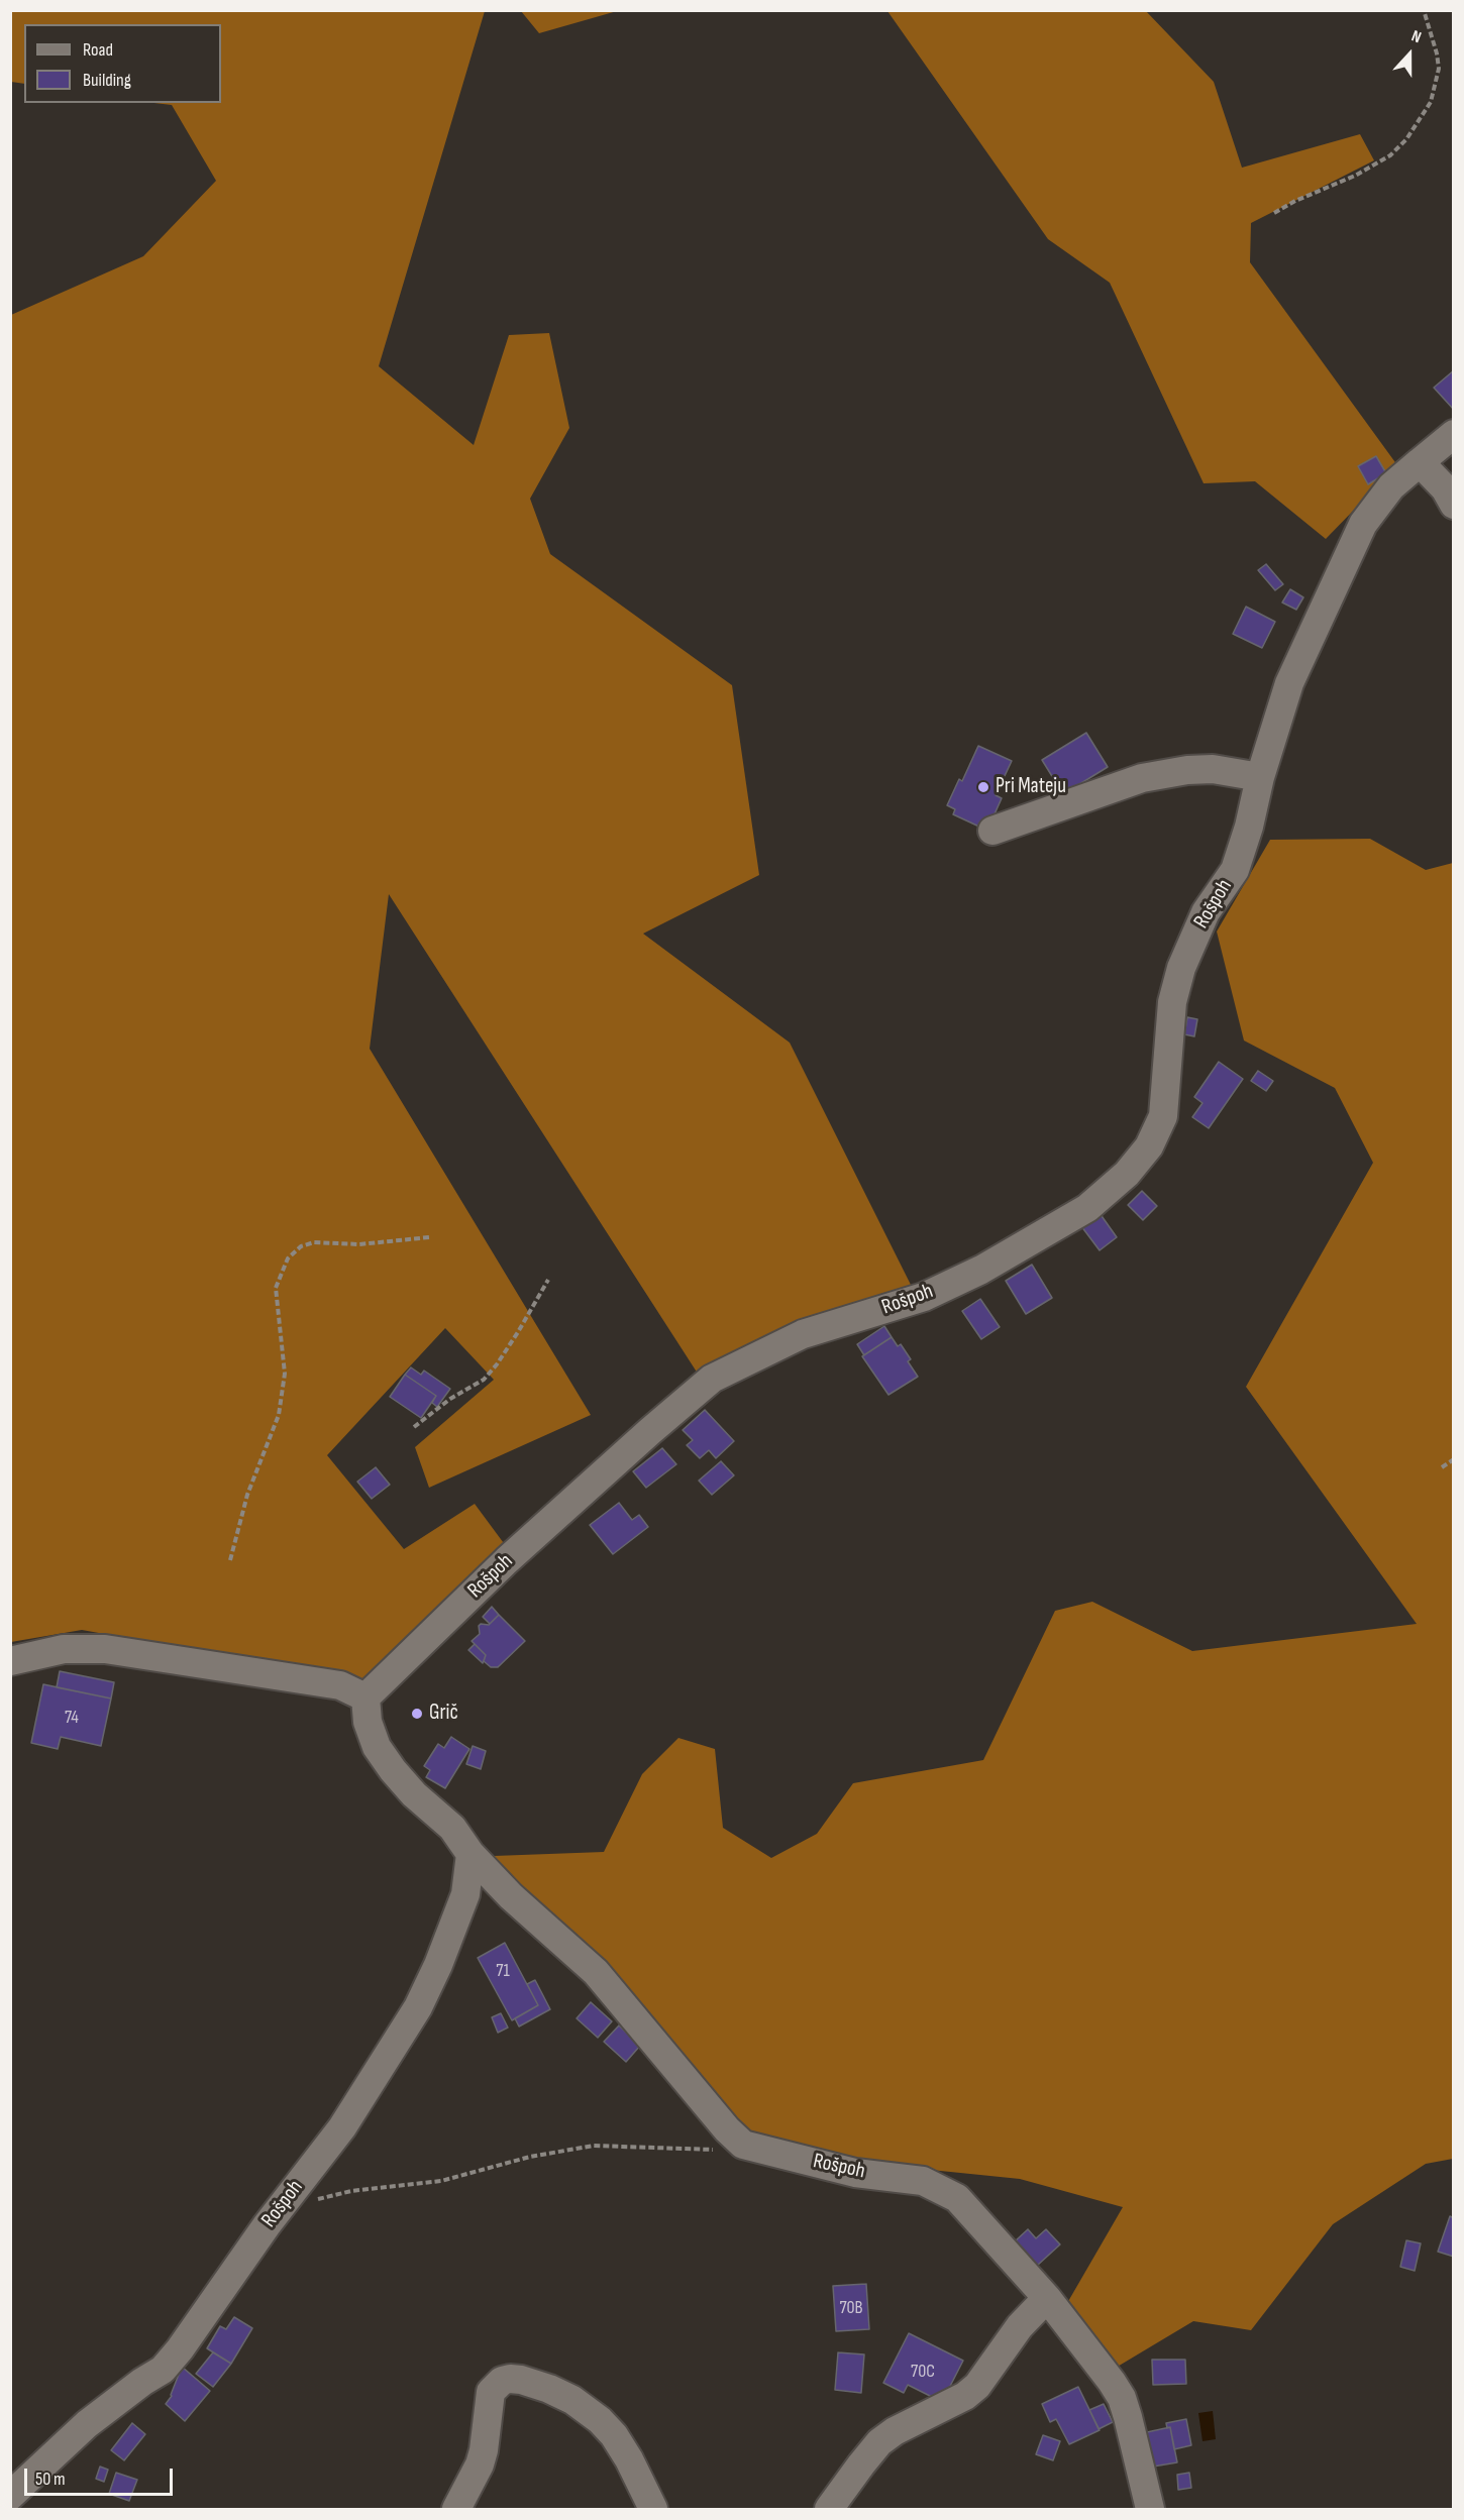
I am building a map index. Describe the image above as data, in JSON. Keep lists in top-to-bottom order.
{
  "streets": {
    "street": ["Rošpoh"]
  },
  "places": ["Pri Mateju", "Grič"],
  "house_numbers": [
    "74",
    "71",
    "70B",
    "70C"
  ],
  "legend": ["Road", "Building"],
  "scale_bar": "50 m",
  "north": "top"
}
